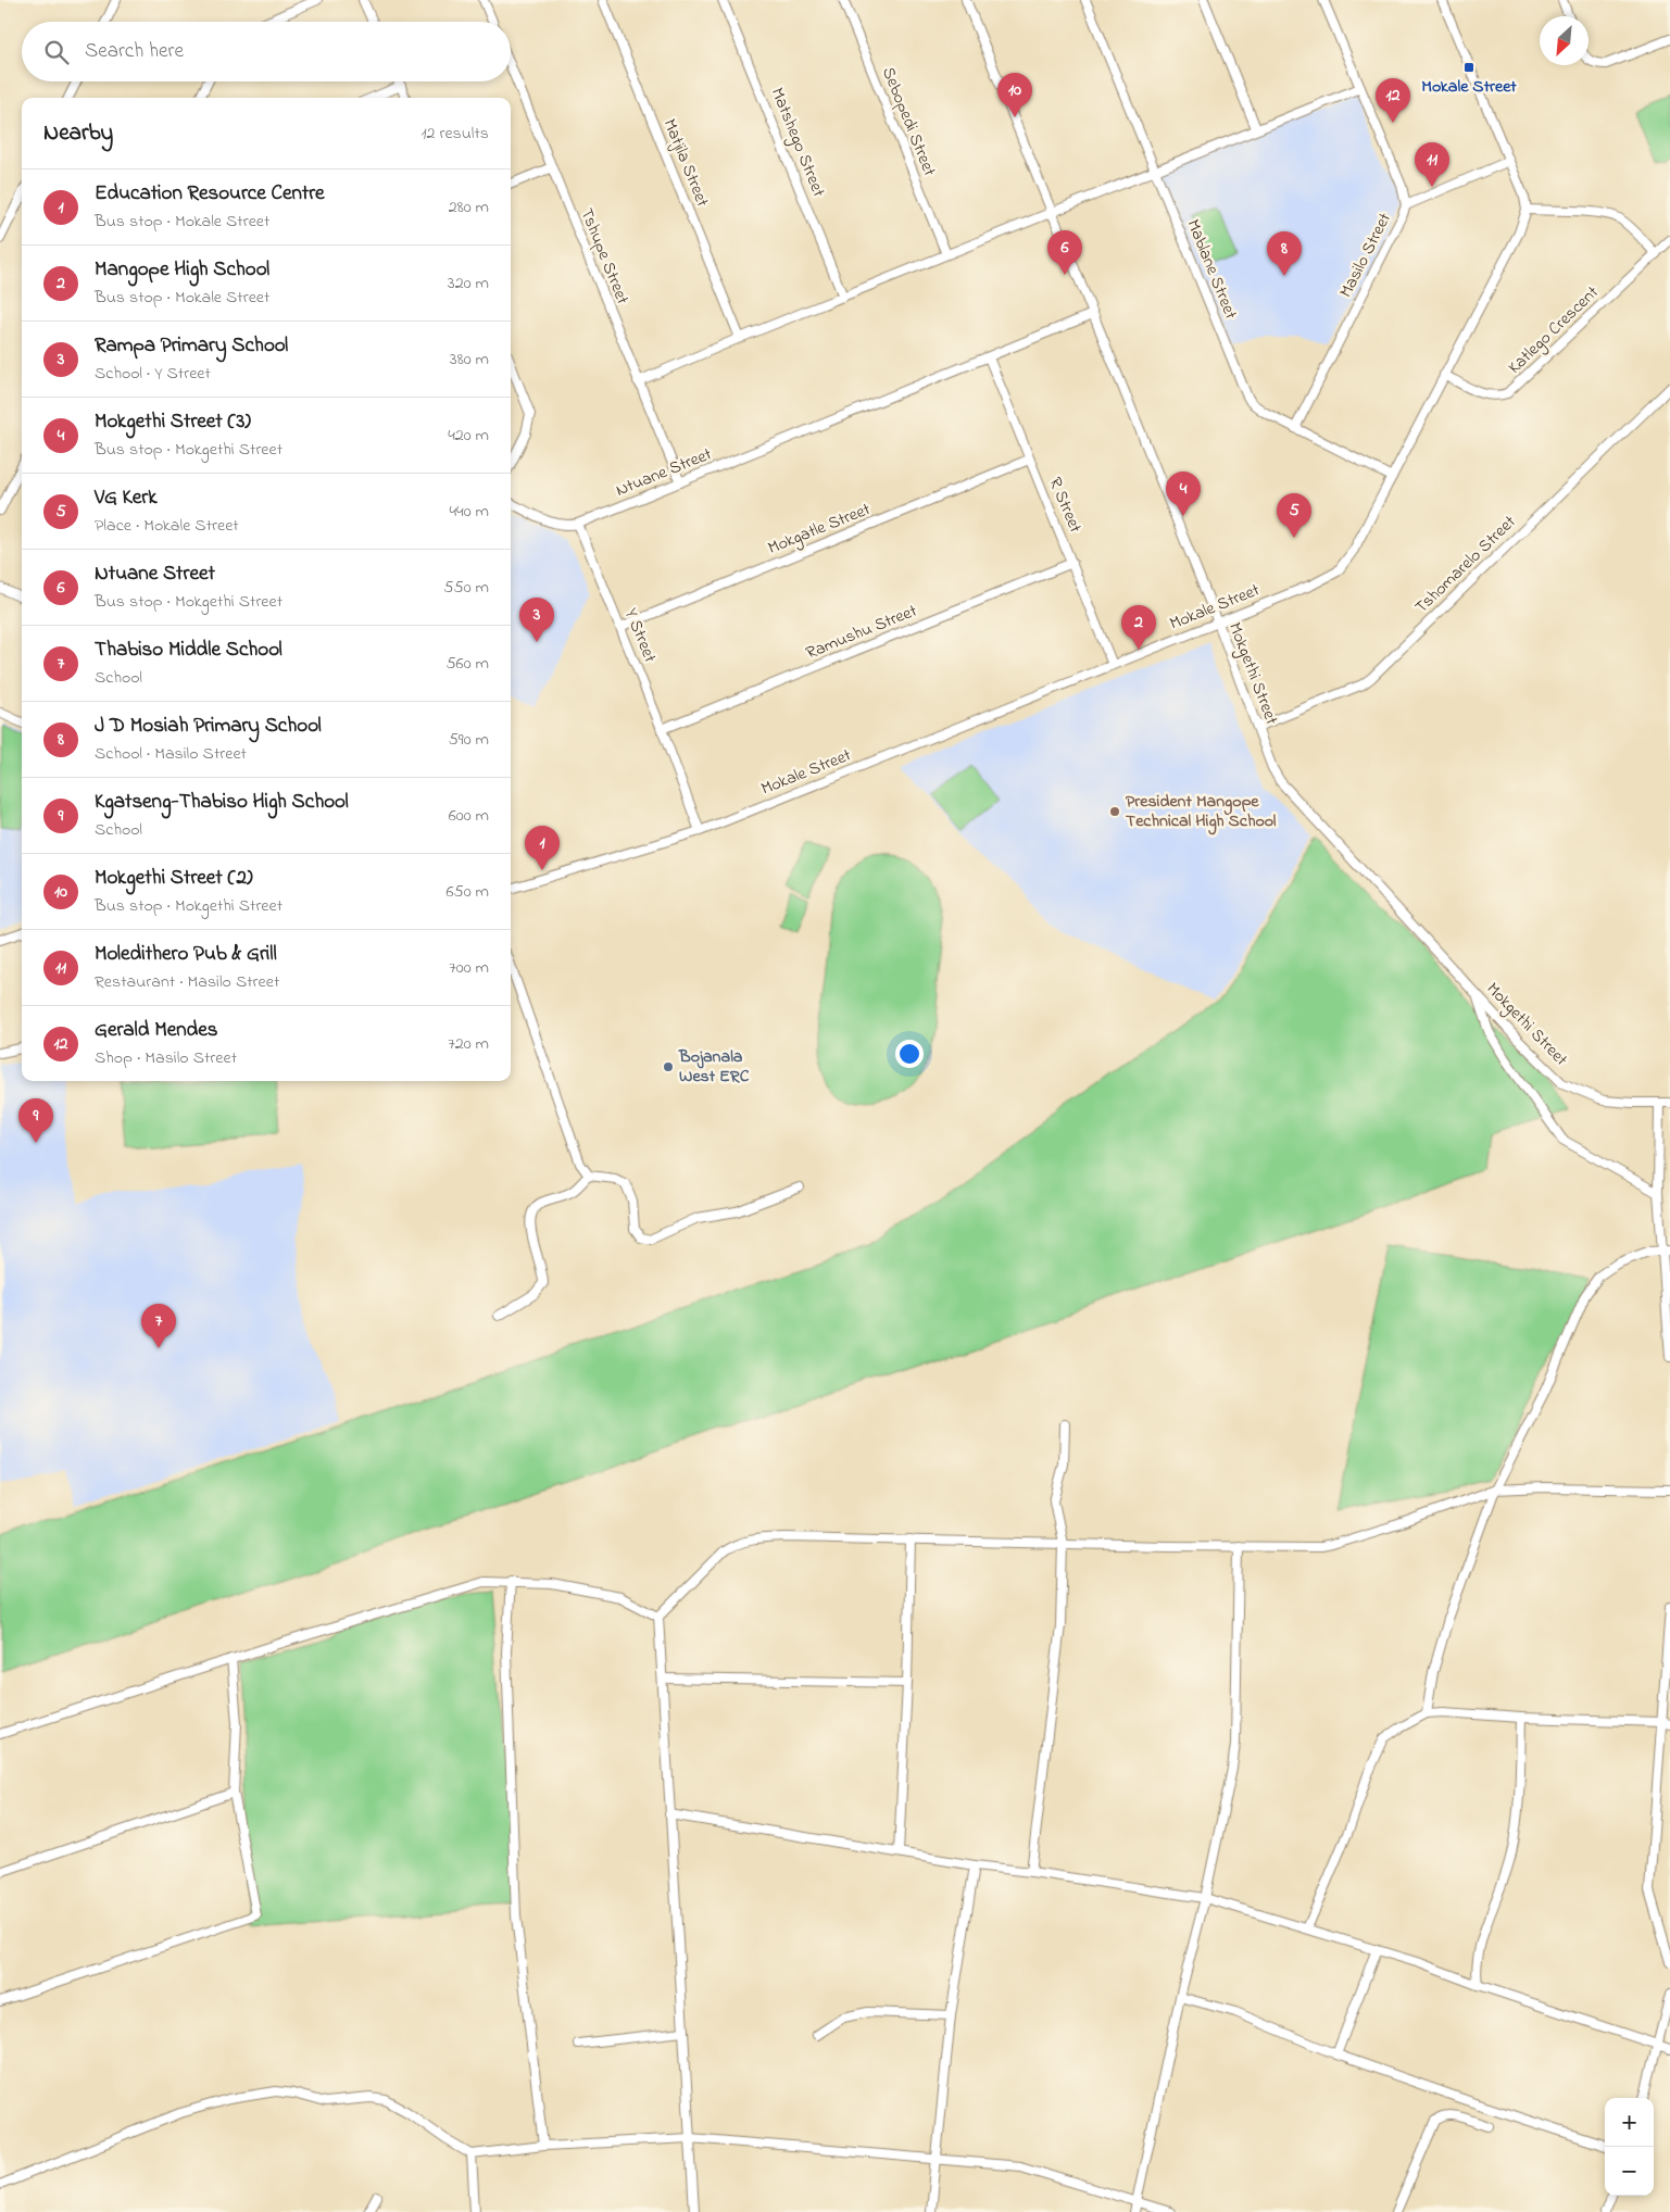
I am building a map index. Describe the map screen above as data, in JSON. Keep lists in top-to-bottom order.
{
  "streets": {
    "street": [
      "Sebopedi Street",
      "Matshego Street",
      "Matjila Street",
      "Masilo Street",
      "Tshupe Street",
      "Mablane Street",
      "Katlego Crescent",
      "Ntuane Street",
      "R Street",
      "Mokgatle Street",
      "Tshomarelo Street",
      "Mokale Street",
      "Ramushu Street",
      "Y Street",
      "Mokgethi Street"
    ]
  },
  "crossings": [
    ["Masilo Street", "Mablane Street"],
    ["Tshupe Street", "Ntuane Street"],
    ["Mablane Street", "Mokale Street"],
    ["Katlego Crescent", "Mokale Street"],
    ["Ntuane Street", "R Street"],
    ["Ntuane Street", "Y Street"],
    ["Ntuane Street", "Mokgethi Street"],
    ["R Street", "Mokgatle Street"],
    ["R Street", "Mokale Street"],
    ["R Street", "Ramushu Street"],
    ["Mokgatle Street", "Y Street"],
    ["Tshomarelo Street", "Mokgethi Street"],
    ["Mokale Street", "Y Street"],
    ["Mokale Street", "Mokgethi Street"],
    ["Ramushu Street", "Y Street"]
  ],
  "places": {
    "transit": ["Mokale Street"],
    "other": ["President Mangope Technical High School", "Bojanala West ERC"]
  },
  "north": "bottom left",
  "page": {
    "search": "Search here",
    "pins": [
      "10",
      "12",
      "11",
      "6",
      "8",
      "4",
      "5",
      "3",
      "2",
      "1",
      "9",
      "7"
    ],
    "heading": ["Nearby", "12 results"],
    "list": [
      {
        "mark": "1",
        "name": "Education Resource Centre",
        "note": "Bus stop · Mokale Street",
        "value": "280 m"
      },
      {
        "mark": "2",
        "name": "Mangope High School",
        "note": "Bus stop · Mokale Street",
        "value": "320 m"
      },
      {
        "mark": "3",
        "name": "Rampa Primary School",
        "note": "School · Y Street",
        "value": "380 m"
      },
      {
        "mark": "4",
        "name": "Mokgethi Street (3)",
        "note": "Bus stop · Mokgethi Street",
        "value": "420 m"
      },
      {
        "mark": "5",
        "name": "VG Kerk",
        "note": "Place · Mokale Street",
        "value": "440 m"
      },
      {
        "mark": "6",
        "name": "Ntuane Street",
        "note": "Bus stop · Mokgethi Street",
        "value": "550 m"
      },
      {
        "mark": "7",
        "name": "Thabiso Middle School",
        "note": "School",
        "value": "560 m"
      },
      {
        "mark": "8",
        "name": "J D Mosiah Primary School",
        "note": "School · Masilo Street",
        "value": "590 m"
      },
      {
        "mark": "9",
        "name": "Kgatseng-Thabiso High School",
        "note": "School",
        "value": "600 m"
      },
      {
        "mark": "10",
        "name": "Mokgethi Street (2)",
        "note": "Bus stop · Mokgethi Street",
        "value": "650 m"
      },
      {
        "mark": "11",
        "name": "Moledithero Pub & Grill",
        "note": "Restaurant · Masilo Street",
        "value": "700 m"
      },
      {
        "mark": "12",
        "name": "Gerald Mendes",
        "note": "Shop · Masilo Street",
        "value": "720 m"
      }
    ],
    "map_buttons": ["+", "−"]
  }
}
